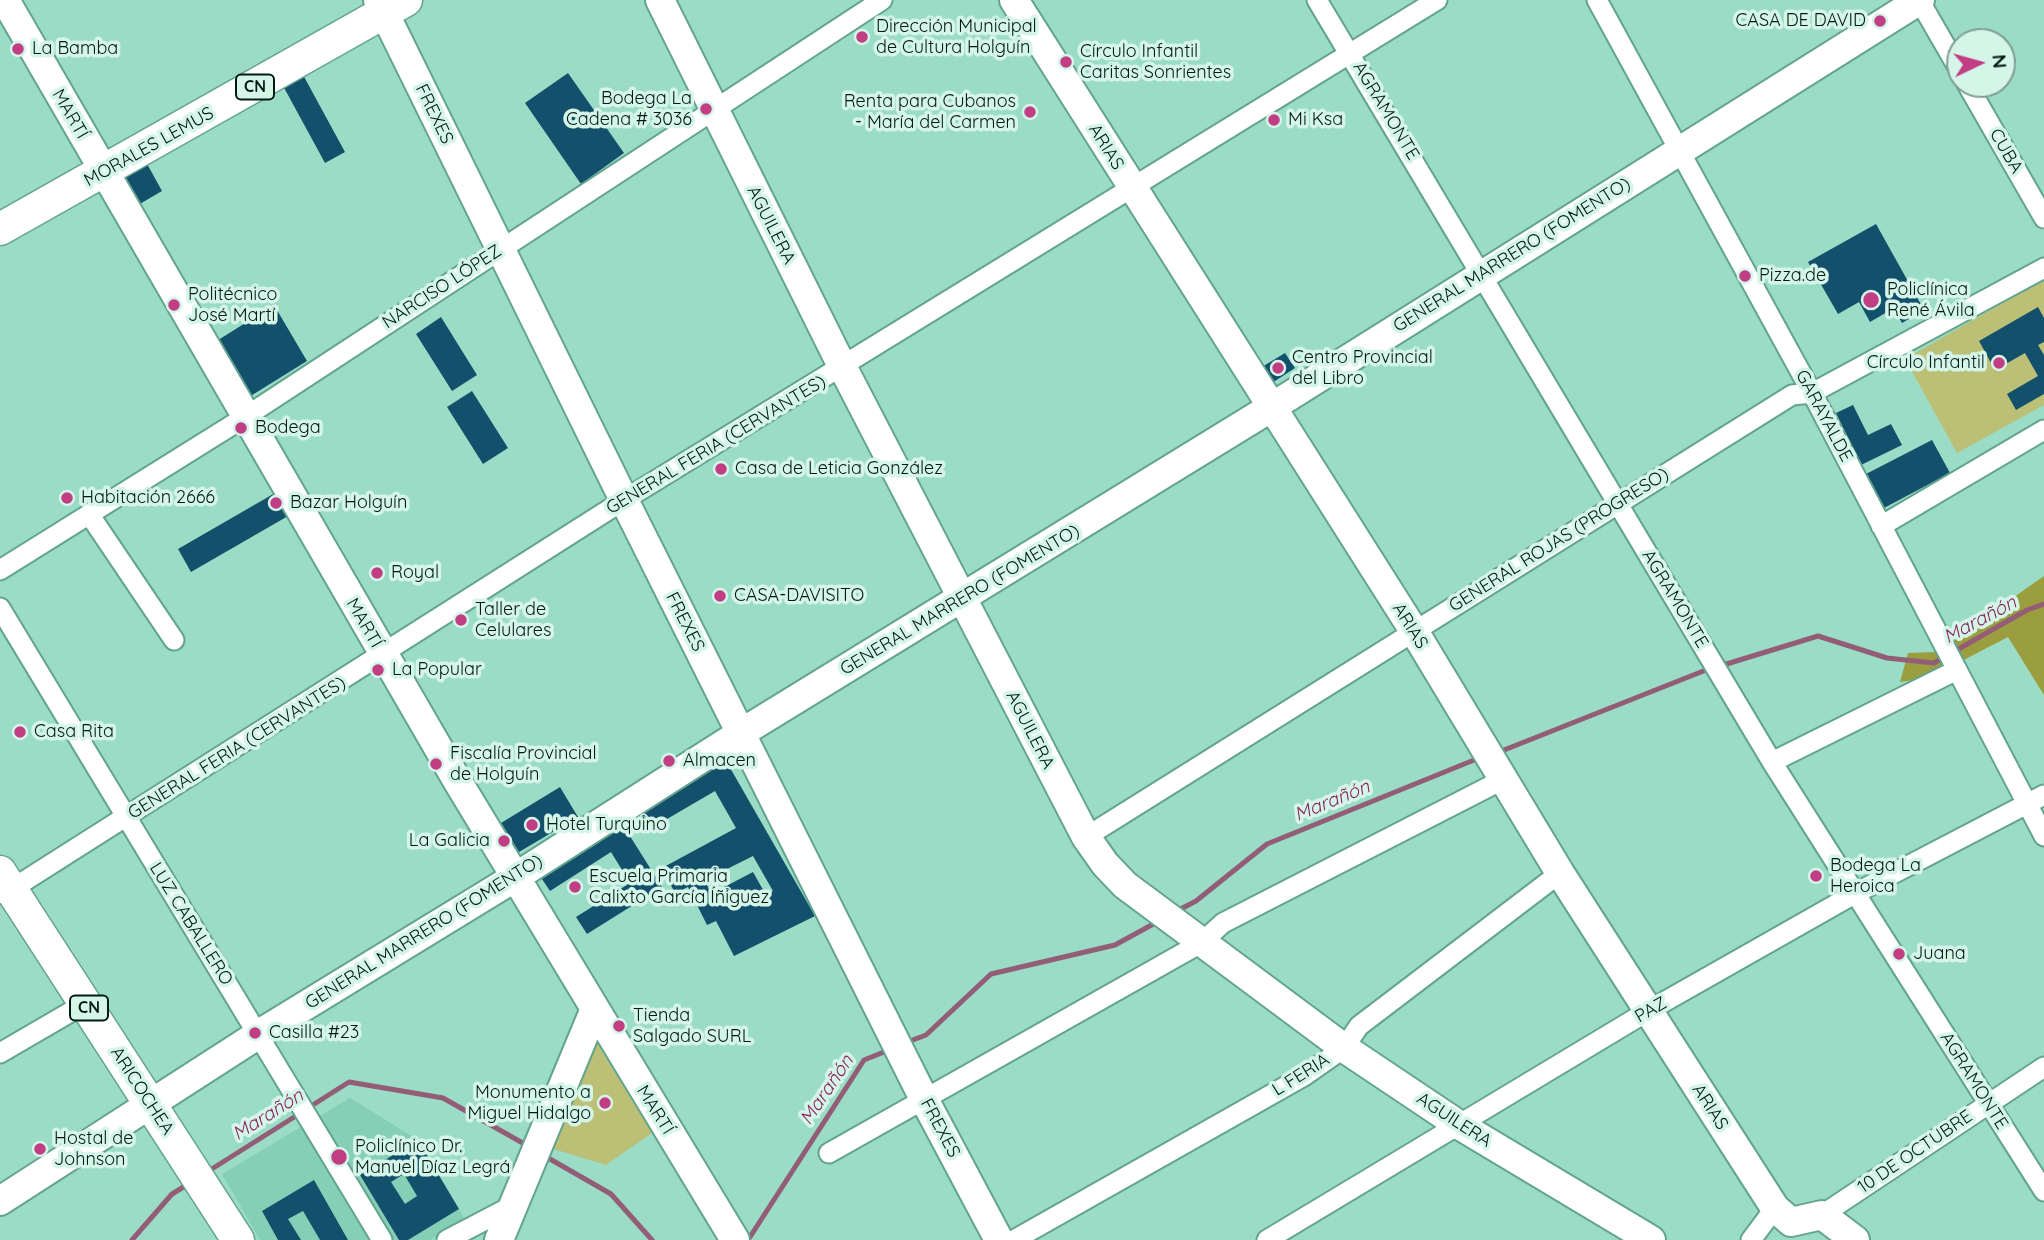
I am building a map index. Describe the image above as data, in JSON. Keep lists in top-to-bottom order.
{
  "streets": {
    "main road": ["CN", "MORALES LEMUS", "ARICOCHEA"],
    "street": [
      "AGRAMONTE",
      "MARTÍ",
      "FREXES",
      "ARIAS",
      "CUBA",
      "AGUILERA",
      "GENERAL MARRERO (FOMENTO)",
      "NARCISO LÓPEZ",
      "GARAYALDE",
      "GENERAL FERIA (CERVANTES)",
      "GENERAL ROJAS (PROGRESO)",
      "LUZ CABALLERO",
      "PAZ",
      "L FERIA",
      "10 DE OCTUBRE"
    ]
  },
  "crossings": [
    ["AGRAMONTE", "GENERAL MARRERO (FOMENTO)"],
    ["AGRAMONTE", "GENERAL FERIA (CERVANTES)"],
    ["AGRAMONTE", "GENERAL ROJAS (PROGRESO)"],
    ["AGRAMONTE", "PAZ"],
    ["AGRAMONTE", "10 DE OCTUBRE"],
    ["MARTÍ", "MORALES LEMUS"],
    ["MARTÍ", "GENERAL MARRERO (FOMENTO)"],
    ["MARTÍ", "NARCISO LÓPEZ"],
    ["MARTÍ", "GENERAL FERIA (CERVANTES)"],
    ["FREXES", "MORALES LEMUS"],
    ["FREXES", "GENERAL MARRERO (FOMENTO)"],
    ["FREXES", "NARCISO LÓPEZ"],
    ["FREXES", "GENERAL FERIA (CERVANTES)"],
    ["ARIAS", "GENERAL MARRERO (FOMENTO)"],
    ["ARIAS", "GENERAL FERIA (CERVANTES)"],
    ["ARIAS", "GENERAL ROJAS (PROGRESO)"],
    ["ARIAS", "PAZ"],
    ["ARIAS", "L FERIA"],
    ["AGUILERA", "GENERAL MARRERO (FOMENTO)"],
    ["AGUILERA", "NARCISO LÓPEZ"],
    ["AGUILERA", "GENERAL FERIA (CERVANTES)"],
    ["AGUILERA", "GENERAL ROJAS (PROGRESO)"],
    ["AGUILERA", "PAZ"],
    ["AGUILERA", "L FERIA"],
    ["GENERAL MARRERO (FOMENTO)", "GARAYALDE"],
    ["GENERAL MARRERO (FOMENTO)", "LUZ CABALLERO"],
    ["GENERAL MARRERO (FOMENTO)", "ARICOCHEA"],
    ["GARAYALDE", "GENERAL ROJAS (PROGRESO)"],
    ["GARAYALDE", "PAZ"],
    ["GENERAL FERIA (CERVANTES)", "LUZ CABALLERO"],
    ["GENERAL FERIA (CERVANTES)", "ARICOCHEA"]
  ],
  "water": ["Marañón"],
  "places": [
    "CASA DE DAVID",
    "Dirección Municipal de Cultura Holguín",
    "La Bamba",
    "Círculo Infantil Caritas Sonrientes",
    "Bodega La Cadena # 3036",
    "Renta para Cubanos - María del Carmen",
    "Mi Ksa",
    "Pizza.de",
    "Policlínica René Ávila",
    "Politécnico José Martí",
    "Círculo Infantil",
    "Centro Provincial del Libro",
    "Bodega",
    "Casa de Leticia González",
    "Habitación 2666",
    "Bazar Holguín",
    "Royal",
    "CASA-DAVISITO",
    "Taller de Celulares",
    "La Popular",
    "Casa Rita",
    "Almacen",
    "Fiscalía Provincial de Holguín",
    "Hotel Turquino",
    "La Galicia",
    "Bodega La Heroica",
    "Escuela Primaria Calixto García Íñiguez",
    "Juana",
    "Tienda Salgado SURL",
    "Casilla #23",
    "Monumento a Miguel Hidalgo",
    "Hostal de Johnson",
    "Policlínico Dr. Manuel Díaz Legrá"
  ],
  "north": "right"
}
